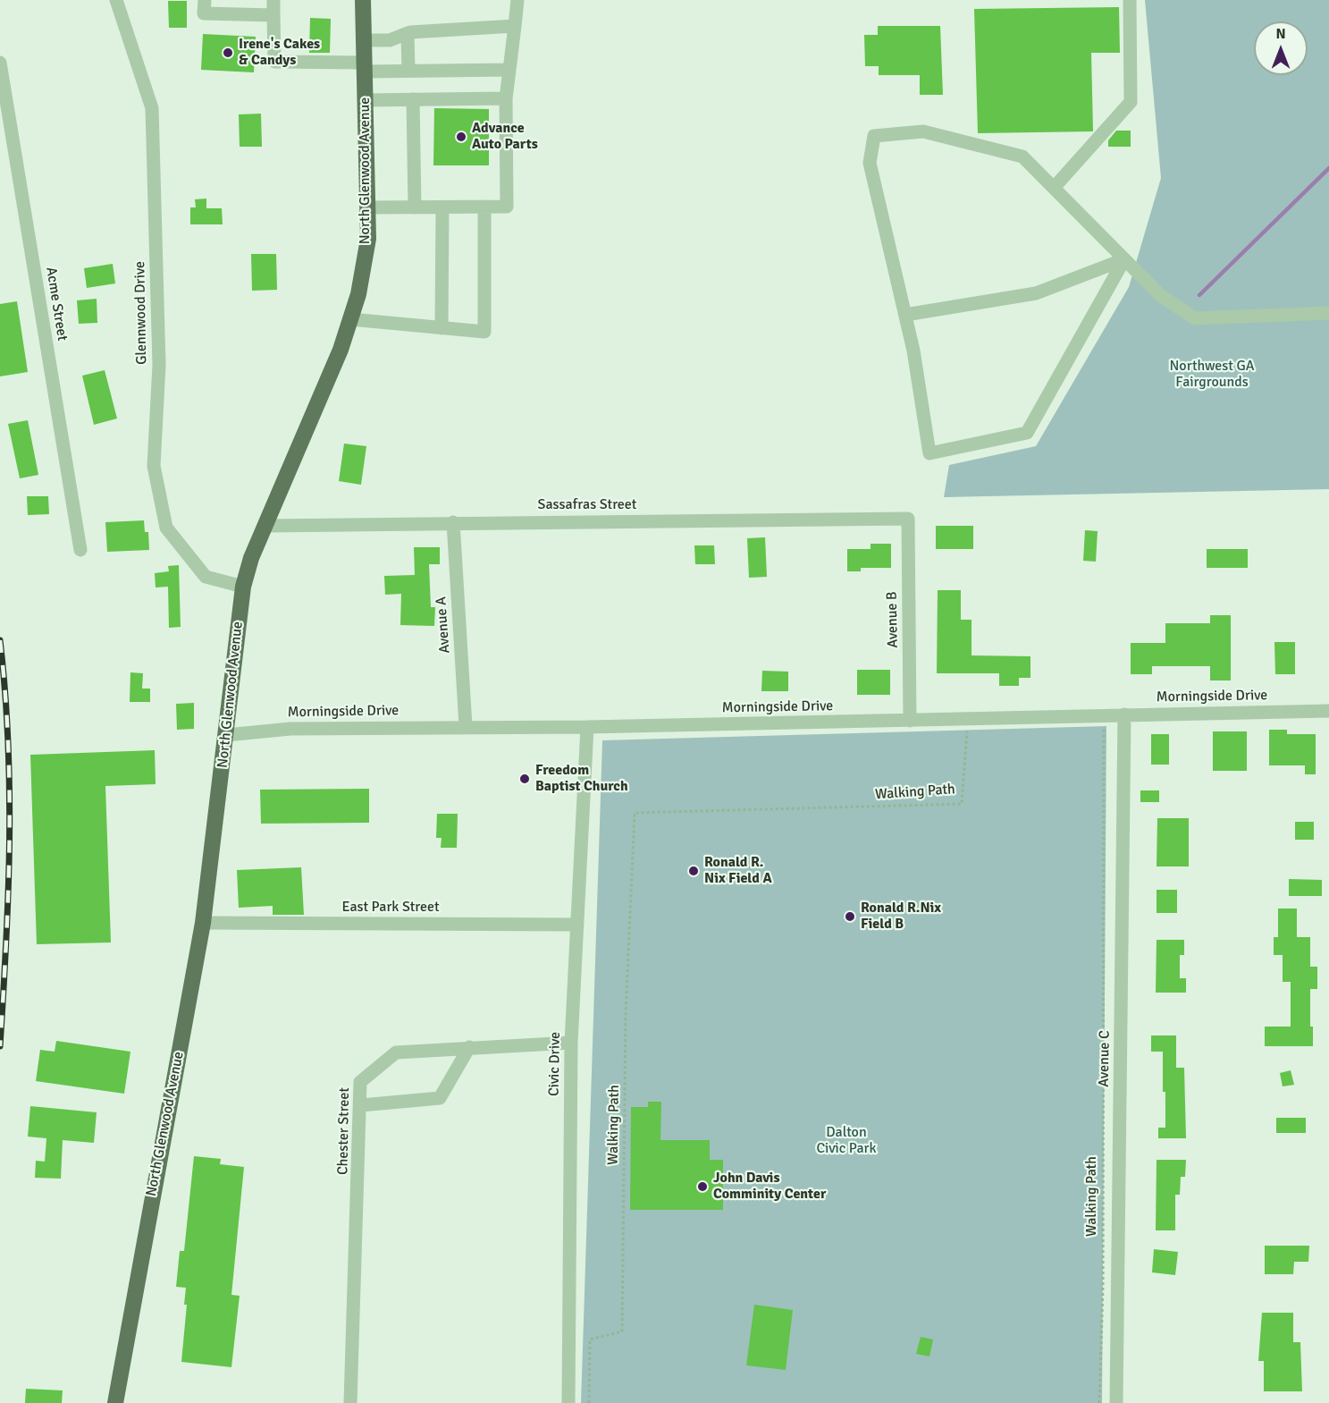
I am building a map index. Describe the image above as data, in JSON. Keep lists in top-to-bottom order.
{
  "streets": {
    "main road": ["North Glenwood Avenue"],
    "street": [
      "Acme Street",
      "Glennwood Drive",
      "Sassafras Street",
      "Avenue B",
      "Avenue A",
      "Morningside Drive",
      "East Park Street",
      "Avenue C",
      "Civic Drive",
      "Chester Street"
    ],
    "path": ["Walking Path"]
  },
  "crossings": [
    ["North Glenwood Avenue", "Glennwood Drive"],
    ["North Glenwood Avenue", "Sassafras Street"],
    ["North Glenwood Avenue", "Morningside Drive"],
    ["North Glenwood Avenue", "East Park Street"],
    ["Sassafras Street", "Avenue B"],
    ["Sassafras Street", "Avenue A"],
    ["Avenue B", "Morningside Drive"],
    ["Avenue A", "Morningside Drive"],
    ["Morningside Drive", "Avenue C"],
    ["Morningside Drive", "Civic Drive"],
    ["East Park Street", "Civic Drive"],
    ["Civic Drive", "Chester Street"]
  ],
  "parks": ["Northwest GA Fairgrounds", "Dalton Civic Park"],
  "places": [
    "Irene's Cakes & Candys",
    "Advance Auto Parts",
    "Freedom Baptist Church",
    "Ronald R. Nix Field A",
    "Ronald R.Nix Field B",
    "John Davis Comminity Center"
  ],
  "north": "top"
}
